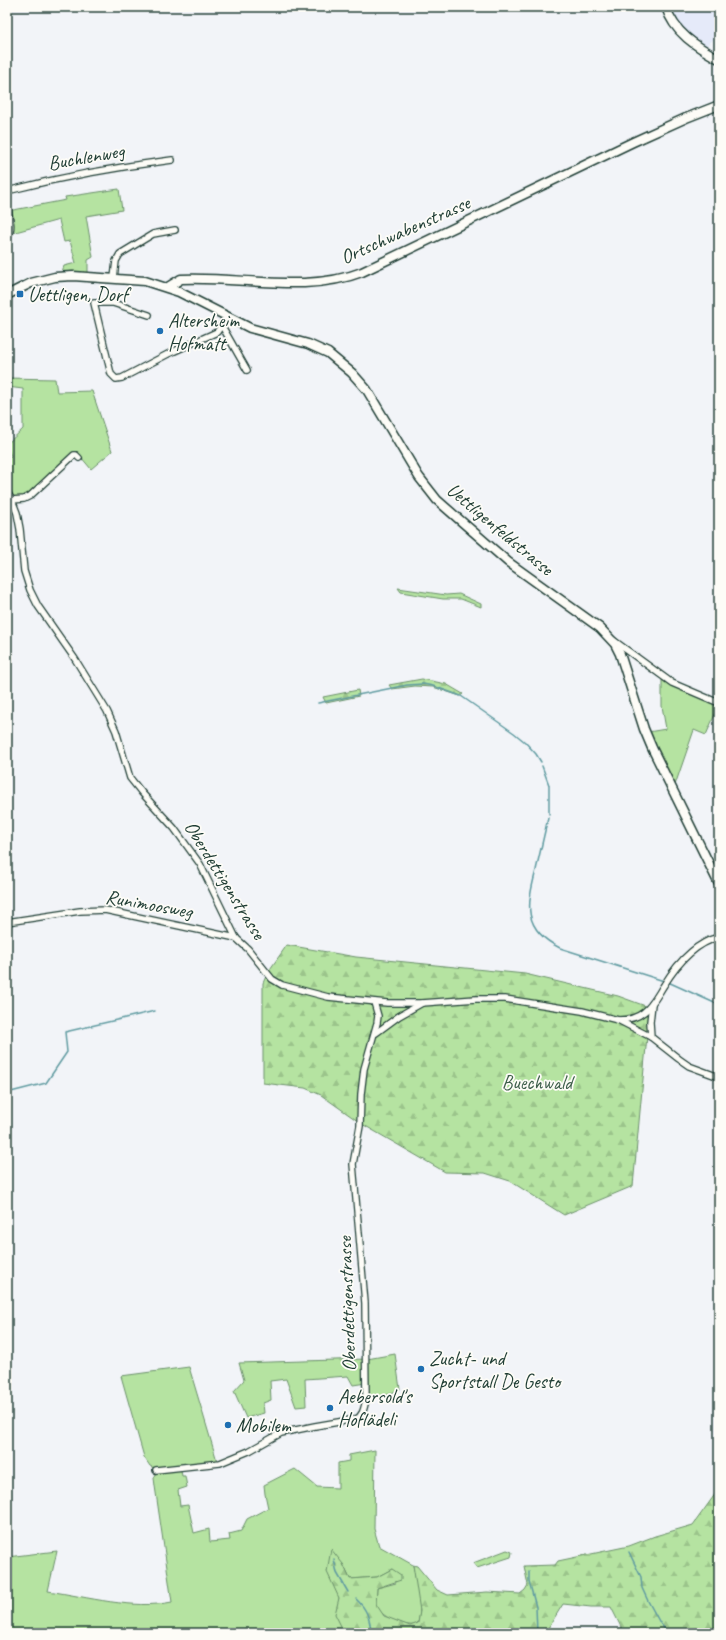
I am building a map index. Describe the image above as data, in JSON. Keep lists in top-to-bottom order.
{
  "streets": {
    "main road": ["Ortschwabenstrasse", "Uettligenfeldstrasse"],
    "street": ["Buchlenweg", "Oberdettigenstrasse", "Runimoosweg"]
  },
  "crossings": [
    ["Ortschwabenstrasse", "Uettligenfeldstrasse"],
    ["Oberdettigenstrasse", "Runimoosweg"]
  ],
  "parks": ["Buechwald"],
  "places": {
    "transit": ["Uettligen, Dorf"],
    "other": [
      "Altersheim Hofmatt",
      "Zucht- und Sportstall De Gesto",
      "Aebersold's Hoflädeli",
      "Mobilem"
    ]
  }
}
